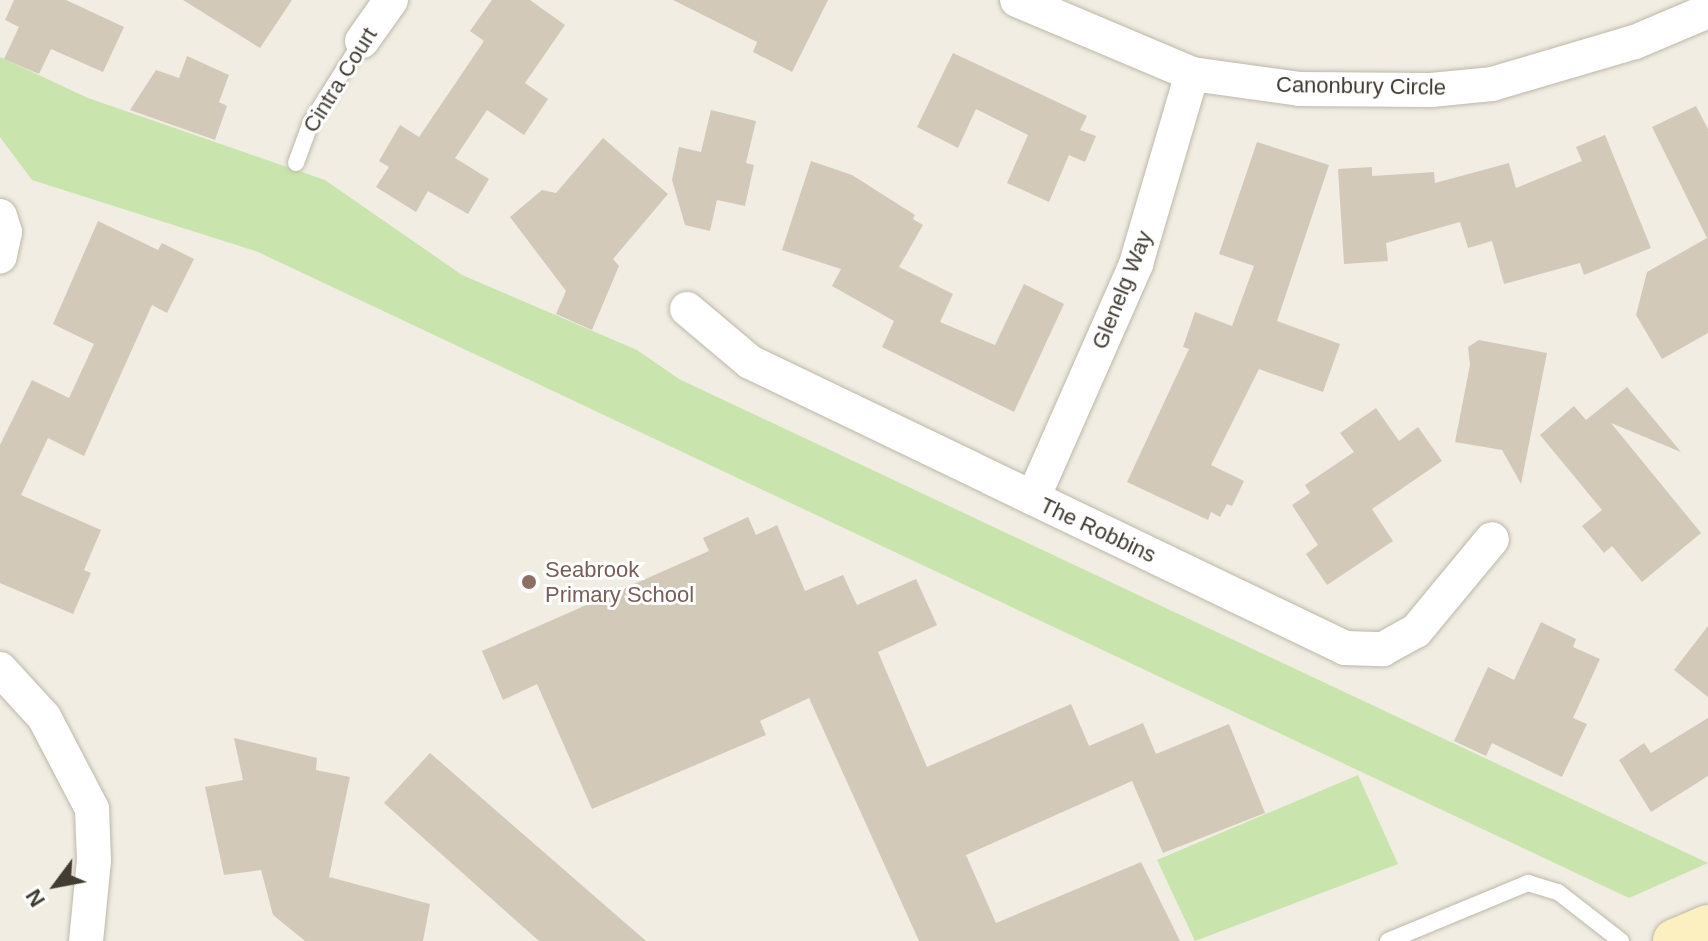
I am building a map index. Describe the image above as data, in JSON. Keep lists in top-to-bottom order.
{
  "streets": {
    "street": [
      "Cintra Court",
      "Canonbury Circle",
      "Glenelg Way",
      "The Robbins"
    ]
  },
  "crossings": [
    ["Canonbury Circle", "Glenelg Way"],
    ["Glenelg Way", "The Robbins"]
  ],
  "places": ["Seabrook Primary School"],
  "north": "bottom left"
}
